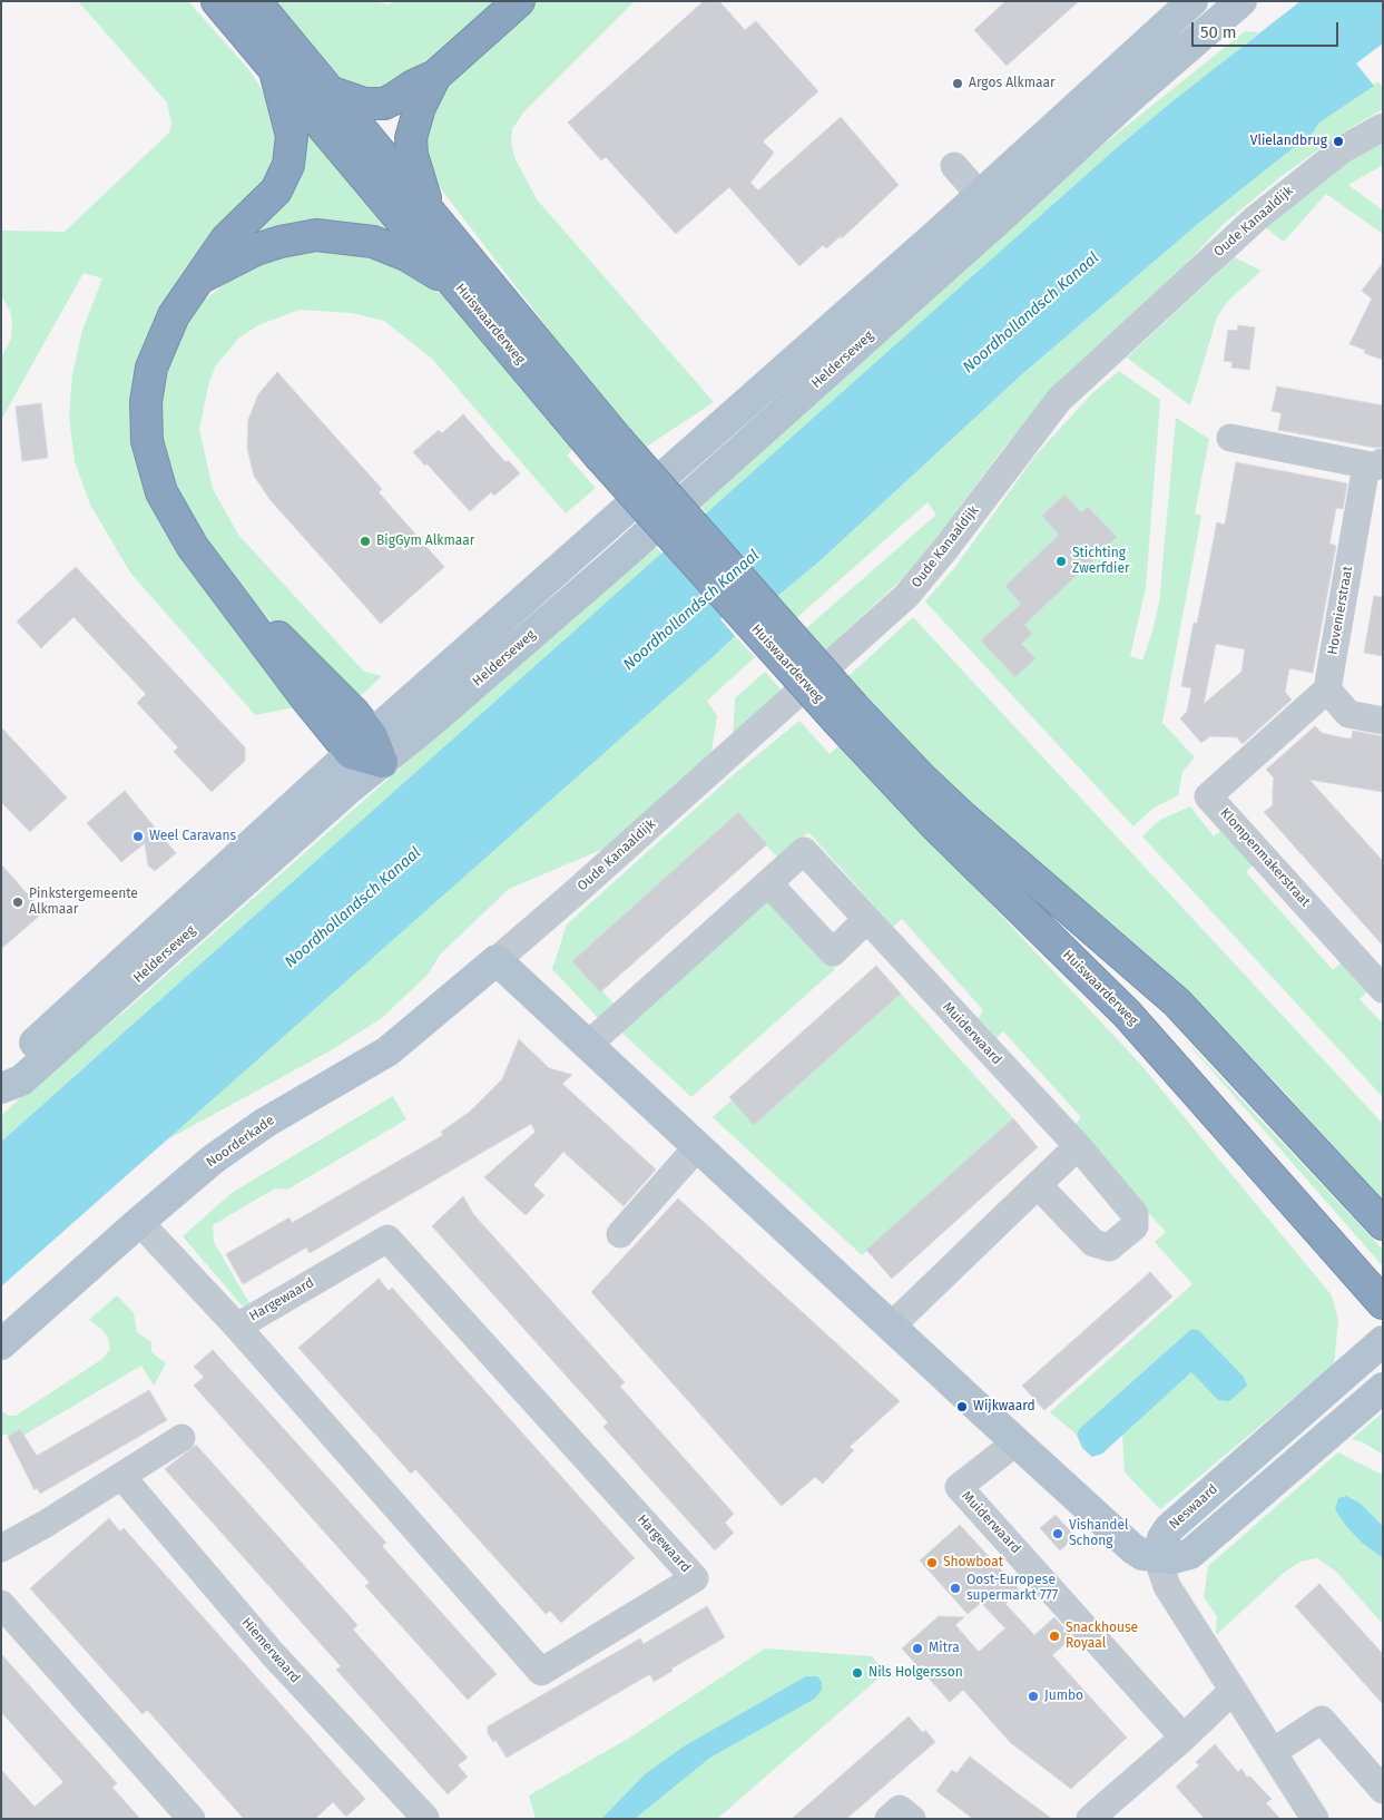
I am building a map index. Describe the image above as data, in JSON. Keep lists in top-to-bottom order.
{
  "streets": {
    "highway": ["Huiswaarderweg"],
    "main road": ["Helderseweg", "Noorderkade", "Neswaard"],
    "street": [
      "Oude Kanaaldijk",
      "Hovenierstraat",
      "Klompenmakerstraat",
      "Muiderwaard",
      "Hargewaard",
      "Hiemerwaard"
    ]
  },
  "crossings": [
    ["Oude Kanaaldijk", "Noorderkade"],
    ["Hovenierstraat", "Klompenmakerstraat"],
    ["Noorderkade", "Hargewaard"]
  ],
  "water": ["Noordhollandsch Kanaal"],
  "places": [
    "Argos Alkmaar",
    "Vlielandbrug",
    "BigGym Alkmaar",
    "Stichting Zwerfdier",
    "Weel Caravans",
    "Pinkstergemeente Alkmaar",
    "Wijkwaard",
    "Vishandel Schong",
    "Showboat",
    "Oost-Europese supermarkt 777",
    "Snackhouse Royaal",
    "Mitra",
    "Nils Holgersson",
    "Jumbo"
  ],
  "scale_bar": "50 m"
}
